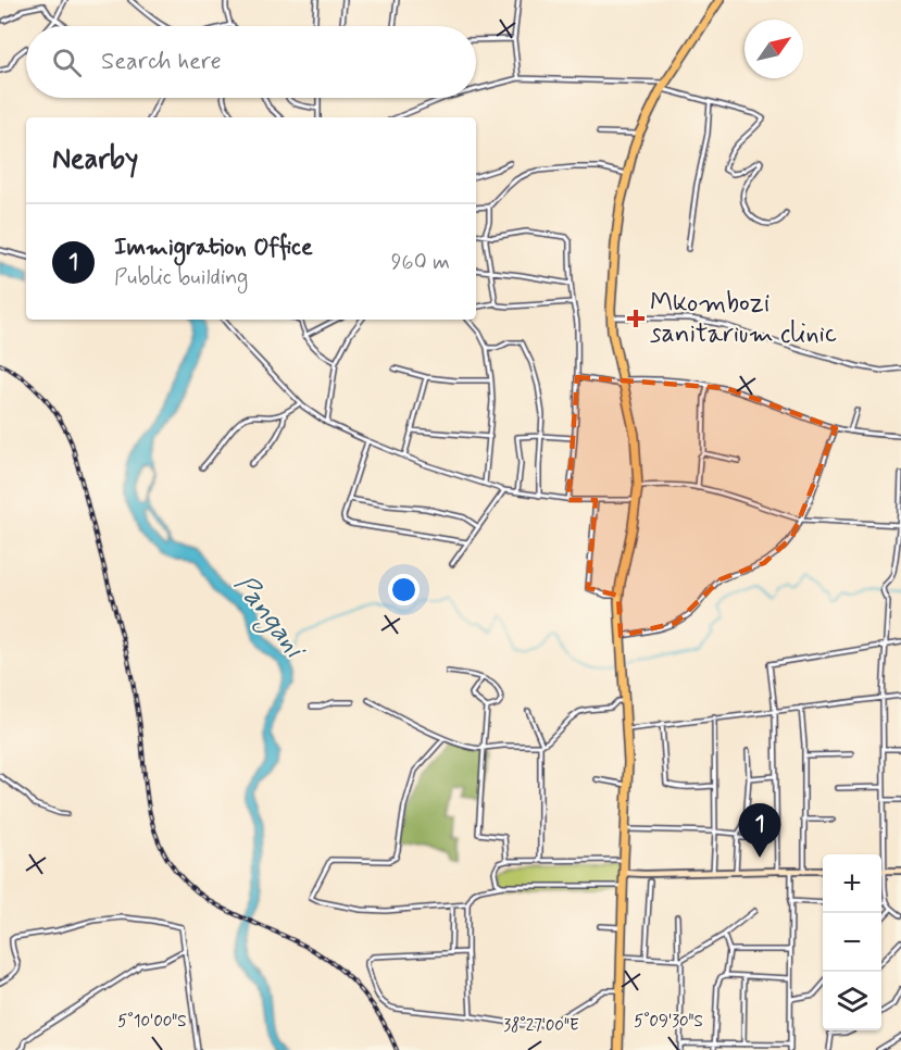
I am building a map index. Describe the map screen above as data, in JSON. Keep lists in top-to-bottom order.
{
  "water": ["Pangani"],
  "places": {
    "health": ["Mkombozi sanitarium clinic"]
  },
  "north": "top right",
  "page": {
    "search": "Search here",
    "heading": "Nearby",
    "list": [
      {
        "mark": "1",
        "name": "Immigration Office",
        "note": "Public building",
        "value": "960 m"
      }
    ],
    "pins": "1",
    "map_buttons": ["+", "−"]
  },
  "coordinates": ["5°10'00\"S", "5°09'30\"S", "38°27'00\"E"]
}
